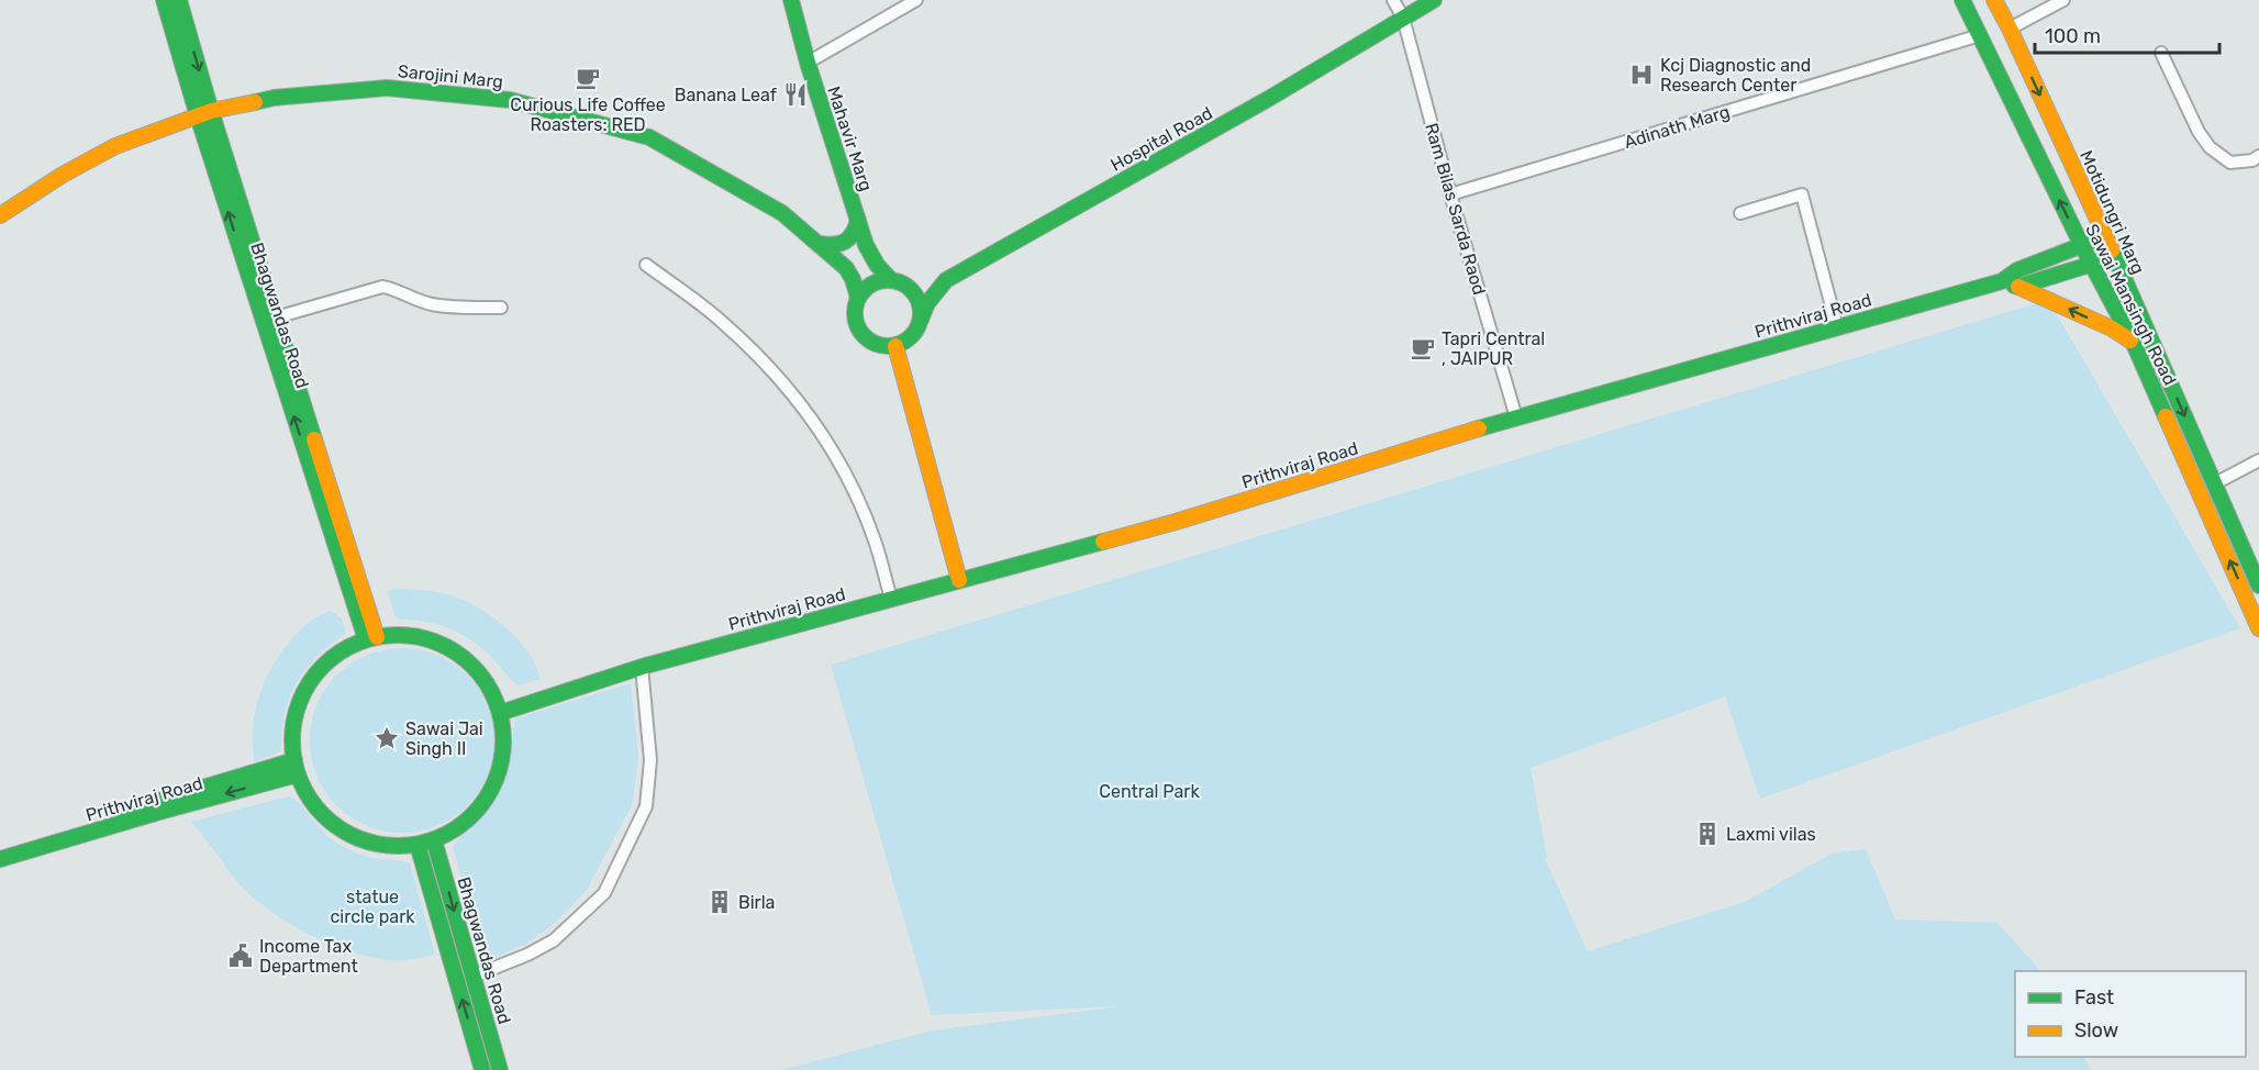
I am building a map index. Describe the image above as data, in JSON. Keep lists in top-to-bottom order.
{
  "streets": {
    "street": [
      "Sarojini Marg",
      "Adinath Marg",
      "Mahavir Marg",
      "Hospital Road",
      "Ram Bilas Sarda Raod",
      "Motidungri Marg",
      "Sawai Mansingh Road",
      "Bhagwandas Road",
      "Prithviraj Road"
    ]
  },
  "crossings": [
    ["Sarojini Marg", "Mahavir Marg"],
    ["Sarojini Marg", "Hospital Road"],
    ["Sarojini Marg", "Bhagwandas Road"],
    ["Adinath Marg", "Ram Bilas Sarda Raod"],
    ["Adinath Marg", "Sawai Mansingh Road"],
    ["Mahavir Marg", "Hospital Road"],
    ["Hospital Road", "Ram Bilas Sarda Raod"],
    ["Ram Bilas Sarda Raod", "Prithviraj Road"],
    ["Motidungri Marg", "Prithviraj Road"],
    ["Sawai Mansingh Road", "Prithviraj Road"],
    ["Bhagwandas Road", "Prithviraj Road"]
  ],
  "one_way": ["Motidungri Marg", "Sawai Mansingh Road"],
  "parks": ["Central Park", "statue circle park"],
  "places": {
    "hospital": ["Kcj Diagnostic and Research Center"],
    "cafe": ["Curious Life Coffee Roasters: RED", "Tapri Central , JAIPUR"],
    "restaurant": ["Banana Leaf"],
    "place": ["Sawai Jai Singh II"],
    "building": ["Laxmi vilas", "Birla"],
    "public building": ["Income Tax Department"]
  },
  "legend": ["Fast", "Slow"],
  "scale_bar": "100 m"
}
